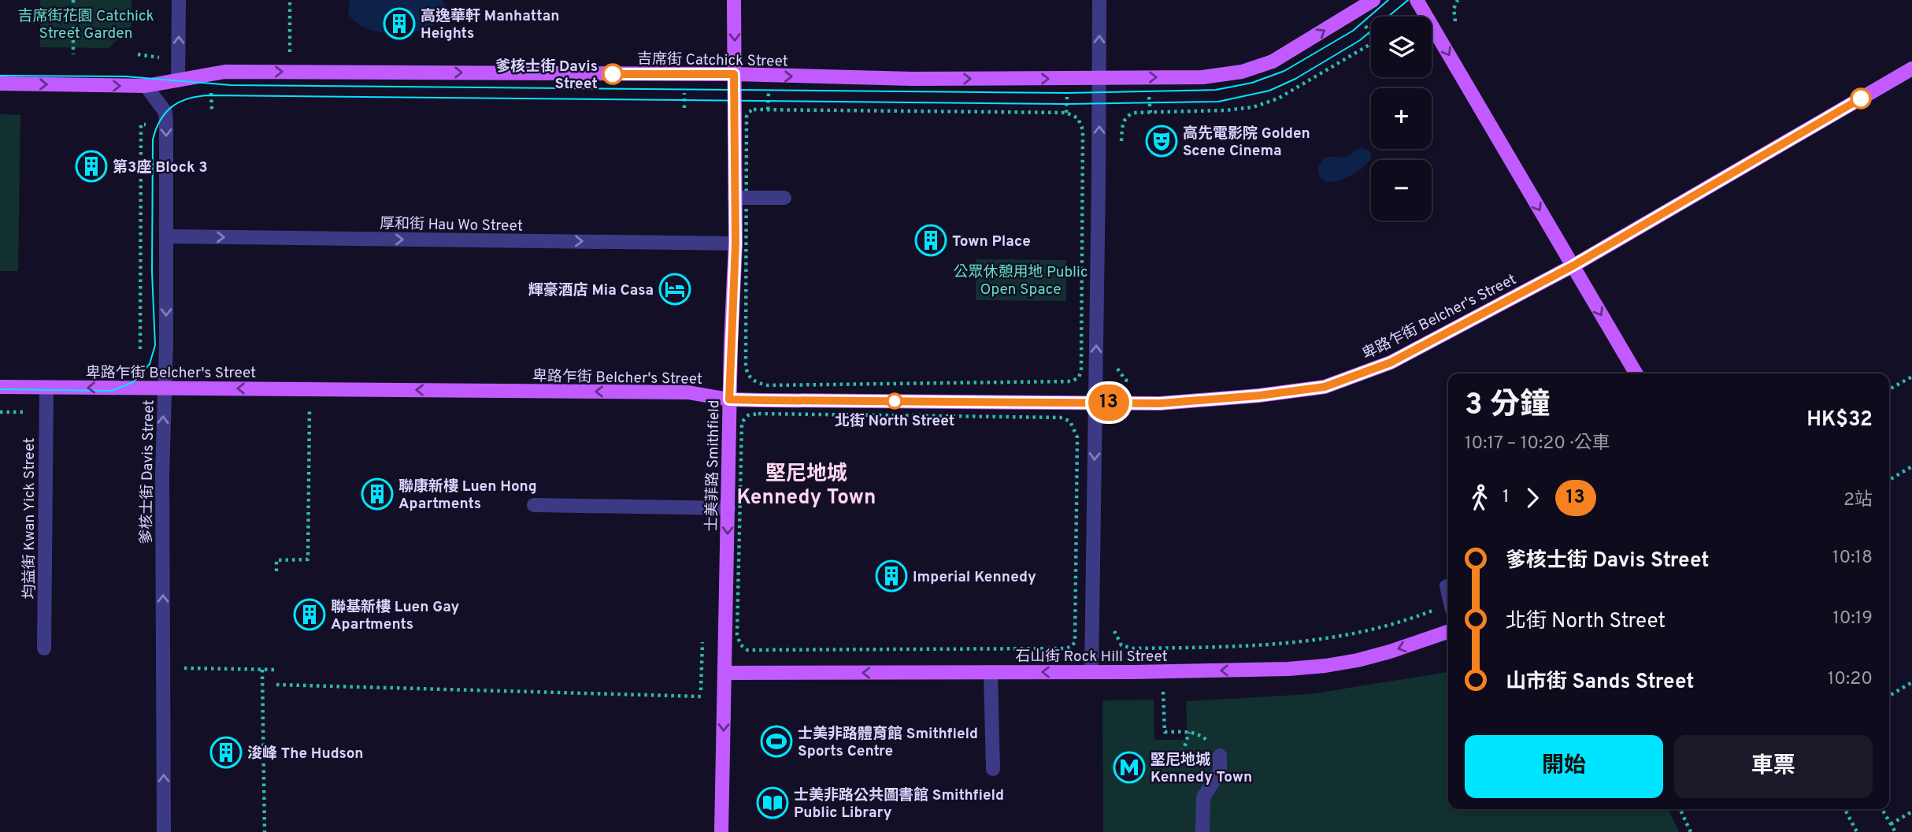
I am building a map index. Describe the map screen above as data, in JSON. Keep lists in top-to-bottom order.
{
  "streets": {
    "main road": [
      "吉席街 Catchick Street",
      "卑路乍街 Belcher's Street",
      "士美菲路 Smithfield",
      "石山街 Rock Hill Street"
    ],
    "street": ["厚和街 Hau Wo Street", "爹核士街 Davis Street", "均益街 Kwan Yick Street"]
  },
  "crossings": [
    ["吉席街 Catchick Street", "士美菲路 Smithfield"],
    ["吉席街 Catchick Street", "爹核士街 Davis Street"],
    ["厚和街 Hau Wo Street", "士美菲路 Smithfield"],
    ["厚和街 Hau Wo Street", "爹核士街 Davis Street"],
    ["卑路乍街 Belcher's Street", "士美菲路 Smithfield"],
    ["卑路乍街 Belcher's Street", "爹核士街 Davis Street"],
    ["卑路乍街 Belcher's Street", "均益街 Kwan Yick Street"],
    ["士美菲路 Smithfield", "石山街 Rock Hill Street"]
  ],
  "one_way": [
    "吉席街 Catchick Street",
    "厚和街 Hau Wo Street",
    "士美菲路 Smithfield",
    "石山街 Rock Hill Street"
  ],
  "districts": ["堅尼地城 Kennedy Town"],
  "parks": ["吉席街花園 Catchick Street Garden", "公眾休憩用地 Public Open Space"],
  "places": {
    "building": [
      "高逸華軒 Manhattan Heights",
      "第3座 Block 3",
      "Town Place",
      "聯康新樓 Luen Hong Apartments",
      "Imperial Kennedy",
      "聯基新樓 Luen Gay Apartments",
      "浚峰 The Hudson"
    ],
    "other": ["爹核士街 Davis Street", "北街 North Street"],
    "theatre": ["高先電影院 Golden Scene Cinema"],
    "hotel": ["輝豪酒店 Mia Casa"],
    "sports": ["士美非路體育館 Smithfield Sports Centre"],
    "metro station": ["堅尼地城 Kennedy Town"],
    "library": ["士美非路公共圖書館 Smithfield Public Library"]
  },
  "lines": ["bus line 13"],
  "page": {
    "on_map": "13",
    "map_buttons": ["+", "−"],
    "heading": ["3 分鐘", "10:17 – 10:20 · 公車", "HK$32"],
    "legs": ["1", "13", "2站"],
    "list": [
      {
        "name": "爹核士街 Davis Street",
        "value": "10:18"
      },
      {
        "name": "北街 North Street",
        "value": "10:19"
      },
      {
        "name": "山市街 Sands Street",
        "value": "10:20"
      }
    ],
    "buttons": ["開始", "車票"]
  }
}
